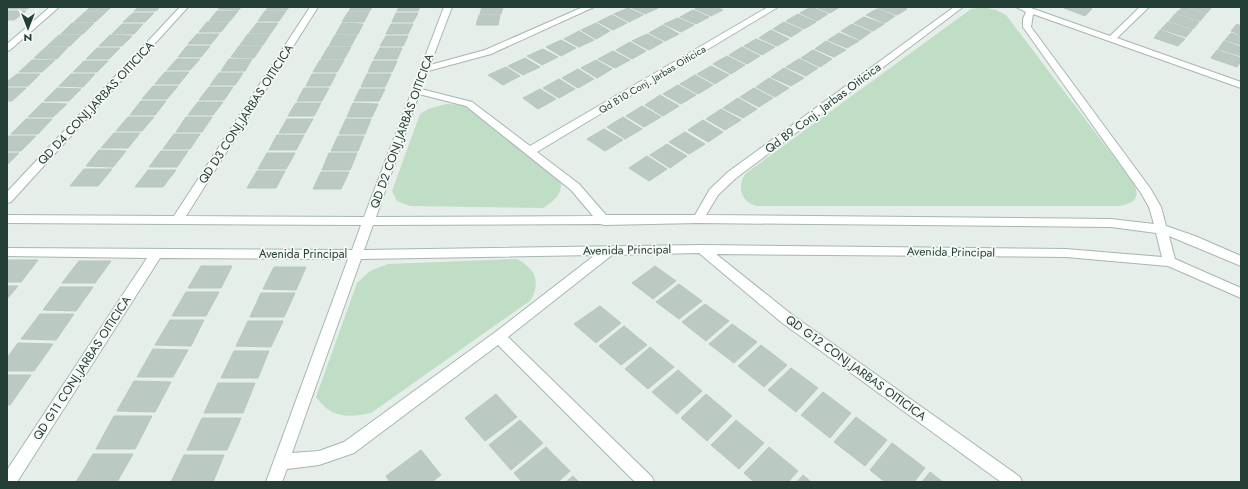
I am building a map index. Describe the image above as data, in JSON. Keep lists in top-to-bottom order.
{
  "streets": {
    "street": [
      "Qd B10 Conj. Jarbas Oiticica",
      "QD D4 CONJ.JARBAS OITICICA",
      "Qd B9 Conj. Jarbas Oiticica",
      "QD D3 CONJ.JARBAS OITICICA",
      "QD D2 CONJ.JARBAS OITICICA",
      "Avenida Principal",
      "QD G11 CONJ.JARBAS OITICICA",
      "QD G12 CONJ.JARBAS OITICICA"
    ]
  },
  "crossings": [
    ["QD D2 CONJ.JARBAS OITICICA", "Avenida Principal"],
    ["Avenida Principal", "QD G11 CONJ.JARBAS OITICICA"],
    ["Avenida Principal", "QD G12 CONJ.JARBAS OITICICA"]
  ],
  "north": "bottom"
}
